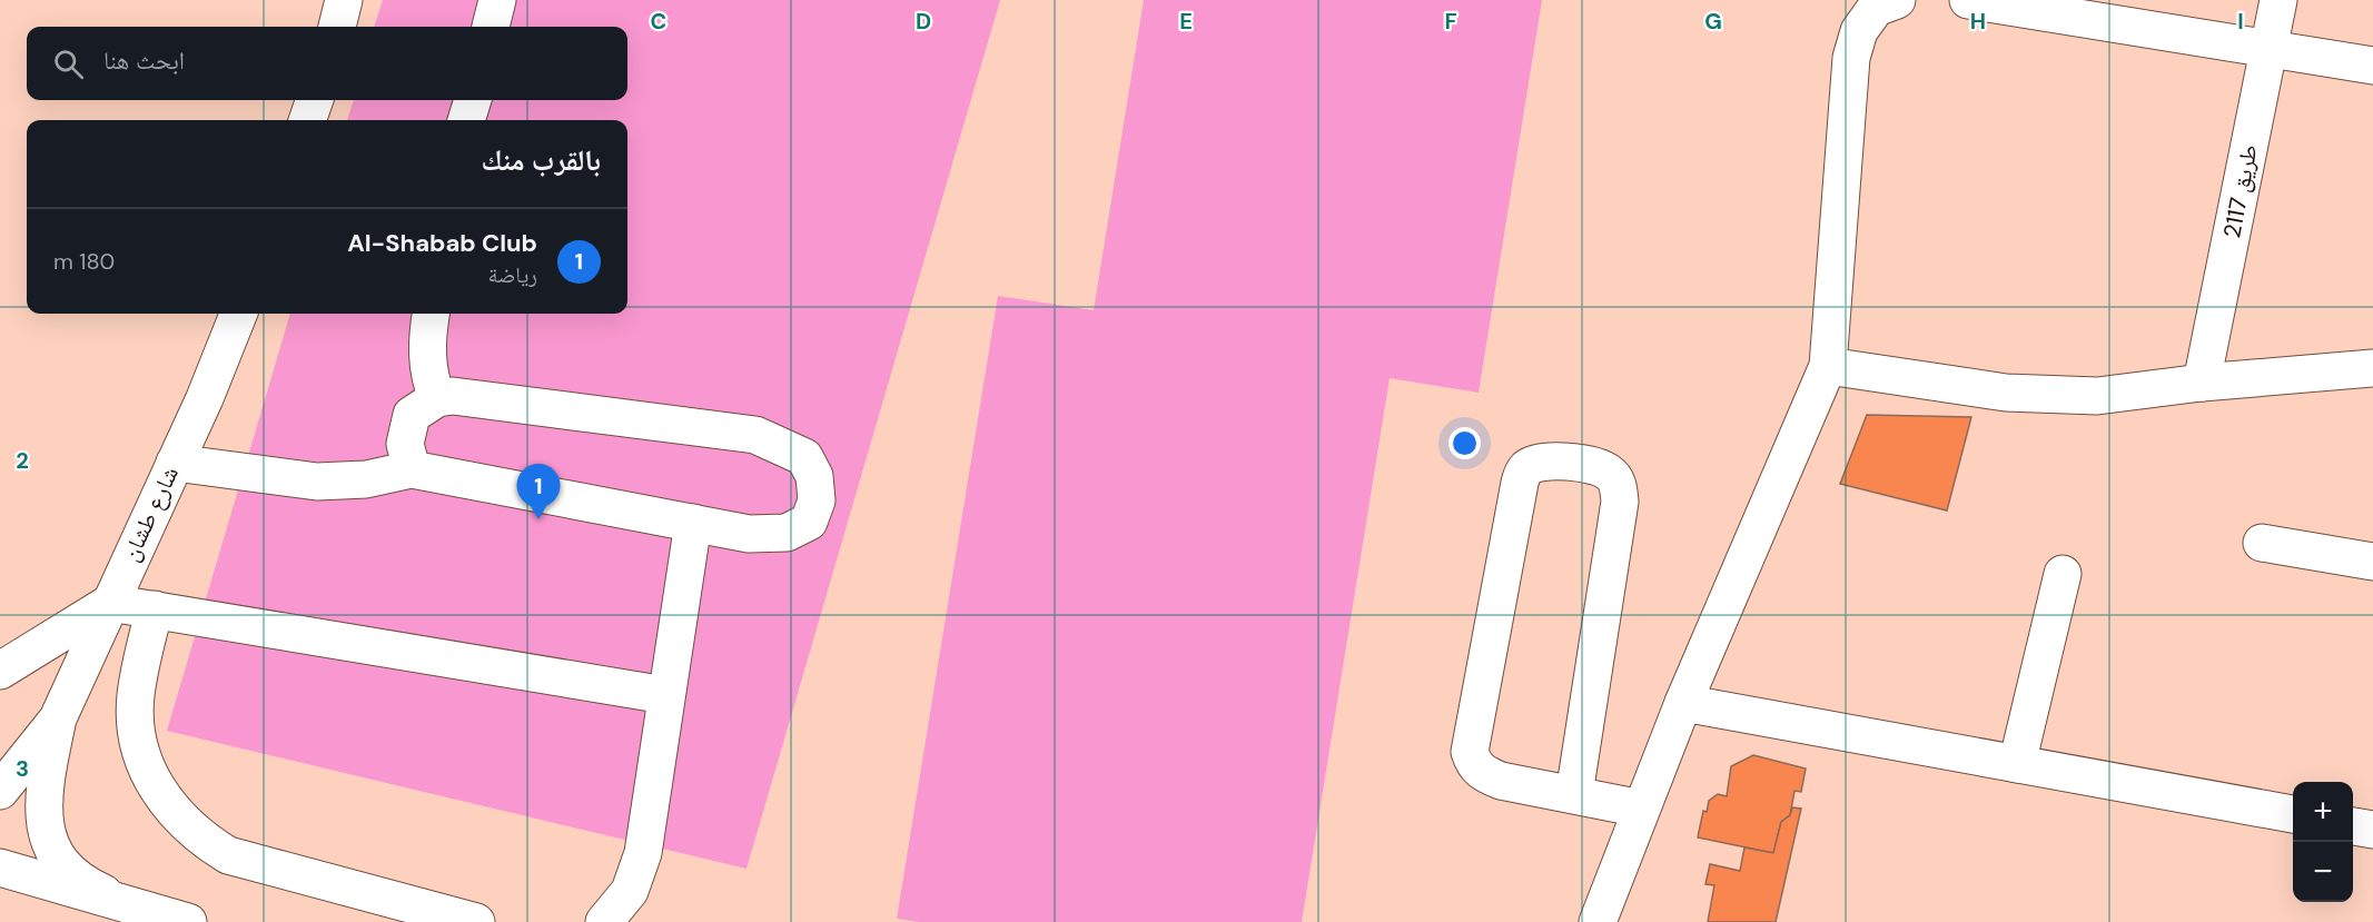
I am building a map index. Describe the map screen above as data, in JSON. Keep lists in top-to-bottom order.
{
  "streets": {
    "street": ["طريق 2117", "شارع طشان"]
  },
  "page": {
    "search": "ابحث هنا",
    "heading": "بالقرب منك",
    "list": [
      {
        "mark": "1",
        "name": "Al-Shabab Club",
        "note": "رياضة",
        "value": "180 m"
      }
    ],
    "pins": "1",
    "map_buttons": ["+", "−"]
  },
  "grid": {
    "columns": [
      "C",
      "D",
      "E",
      "F",
      "G",
      "H",
      "I"
    ],
    "rows": ["2", "3"]
  }
}
